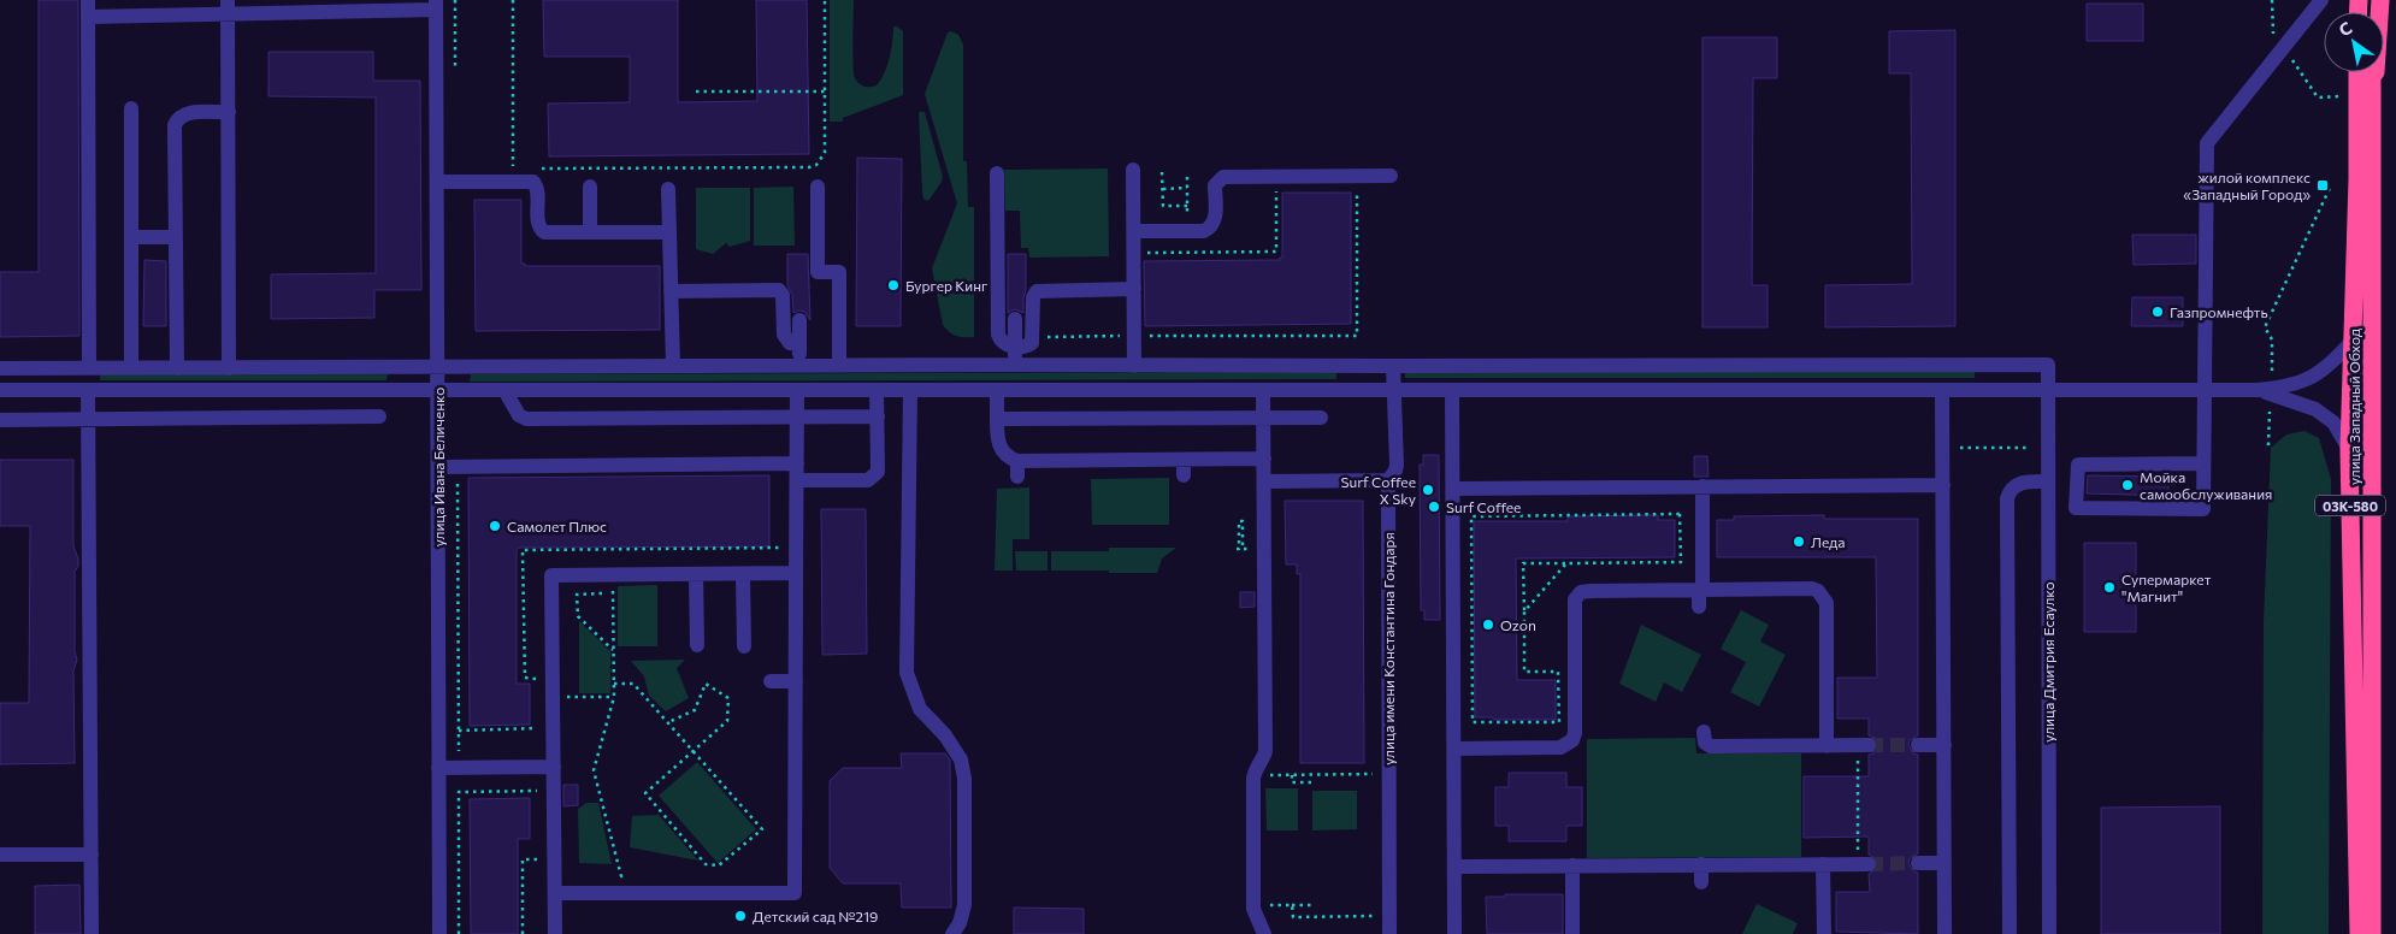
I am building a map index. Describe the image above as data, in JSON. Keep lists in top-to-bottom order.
{
  "streets": {
    "highway": ["улица Западный Обход", "03К-580"],
    "street": ["улица Ивана Беличенко", "улица имени Константина Гондаря", "улица Дмитрия Есаулко"]
  },
  "crossings": [
    ["улица имени Константина Гондаря", "улица Дмитрия Есаулко"]
  ],
  "places": {
    "transit": ["жилой комплекс «Западный Город»"],
    "other": [
      "Бургер Кинг",
      "Газпромнефть",
      "Мойка самообслуживания",
      "Surf Coffee X Sky",
      "Surf Coffee",
      "Самолет Плюс",
      "Леда",
      "Супермаркет \"Магнит\"",
      "Ozon",
      "Детский сад №219"
    ]
  },
  "north": "top left"
}
